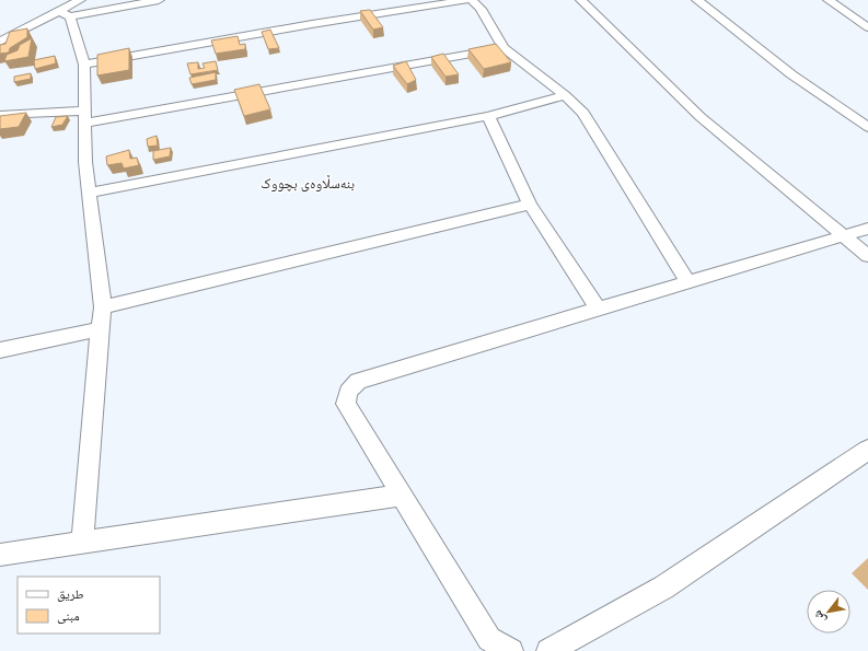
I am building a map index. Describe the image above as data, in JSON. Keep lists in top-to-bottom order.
{
  "districts": ["بنەسڵاوەی بچووک"],
  "legend": ["طريق", "مبنى"],
  "north": "bottom left"
}
